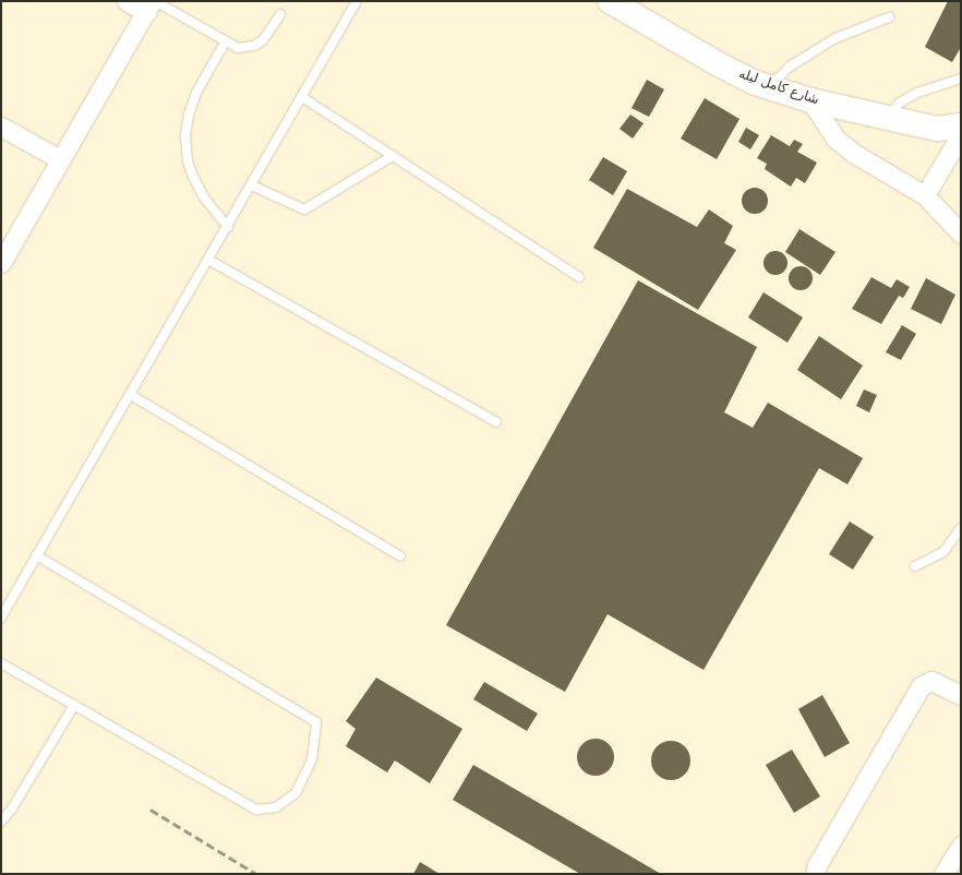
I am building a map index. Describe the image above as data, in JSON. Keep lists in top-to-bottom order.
{
  "streets": {
    "street": ["شارع كامل ليله"]
  }
}
